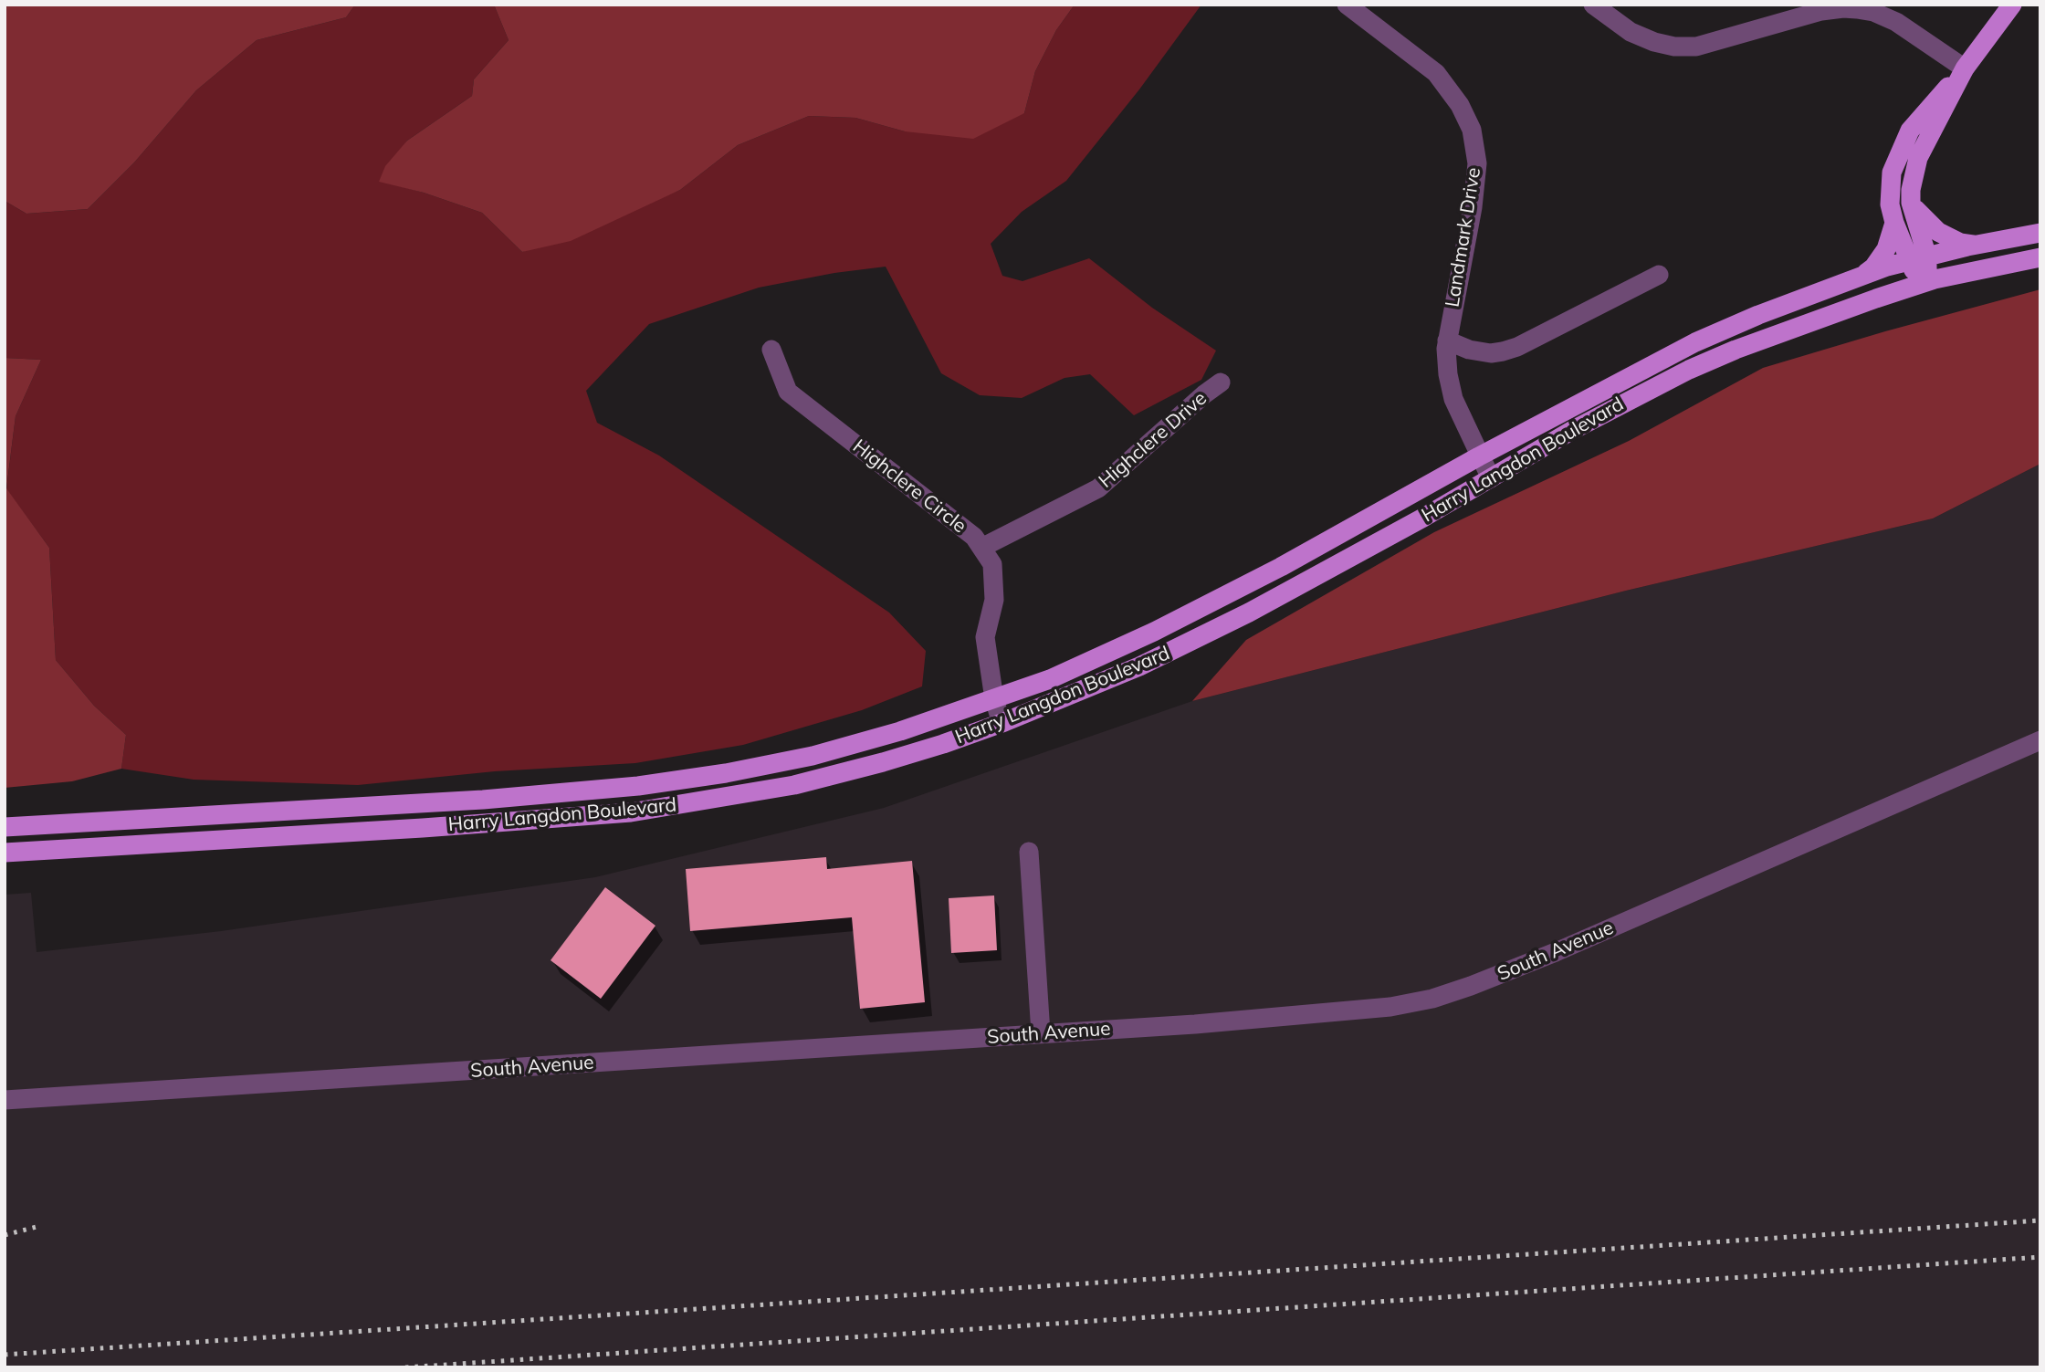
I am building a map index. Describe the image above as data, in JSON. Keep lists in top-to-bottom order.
{
  "streets": {
    "main road": ["Harry Langdon Boulevard"],
    "street": [
      "Landmark Drive",
      "Highclere Drive",
      "Highclere Circle",
      "South Avenue"
    ]
  },
  "crossings": [
    ["Landmark Drive", "Harry Langdon Boulevard"],
    ["Highclere Drive", "Highclere Circle"],
    ["Harry Langdon Boulevard", "Highclere Circle"]
  ]
}
